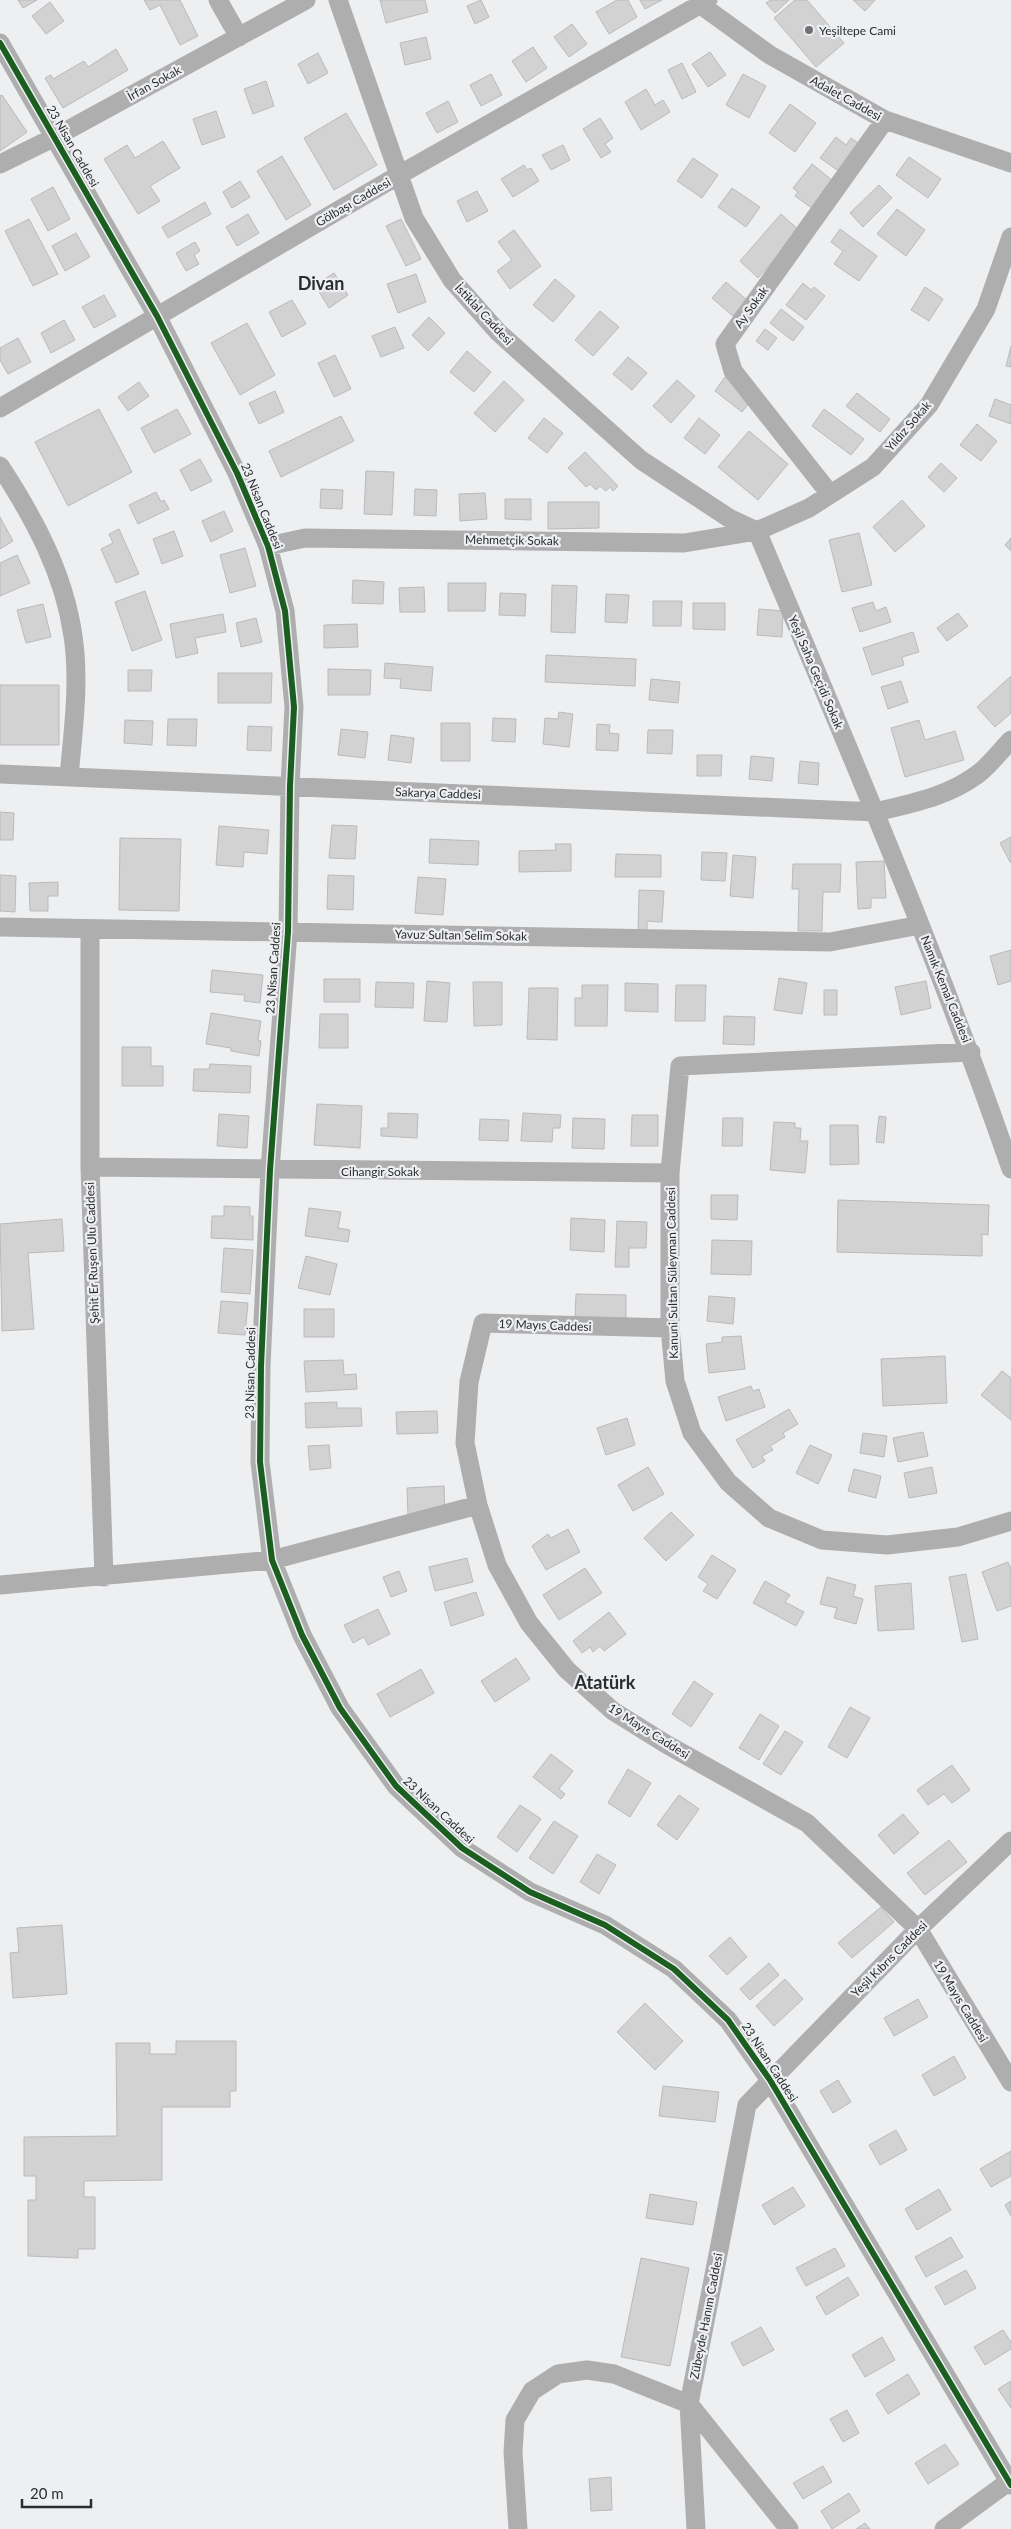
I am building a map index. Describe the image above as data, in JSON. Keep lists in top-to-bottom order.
{
  "streets": {
    "street": [
      "İrfan Sokak",
      "Adalet Caddesi",
      "23 Nisan Caddesi",
      "Gölbaşı Caddesi",
      "Ay Sokak",
      "İstiklal Caddesi",
      "Yıldız Sokak",
      "Mehmetçik Sokak",
      "Yeşil Saha Geçidi Sokak",
      "Sakarya Caddesi",
      "Yavuz Sultan Selim Sokak",
      "Namık Kemal Caddesi",
      "Cihangir Sokak",
      "Şehit Er Ruşen Ulu Caddesi",
      "Kanuni Sultan Süleyman Caddesi",
      "19 Mayıs Caddesi",
      "Yeşil Kıbrıs Caddesi",
      "Zübeyde Hanım Caddesi"
    ]
  },
  "crossings": [
    ["İrfan Sokak", "23 Nisan Caddesi"],
    ["Adalet Caddesi", "Gölbaşı Caddesi"],
    ["Adalet Caddesi", "Ay Sokak"],
    ["23 Nisan Caddesi", "Gölbaşı Caddesi"],
    ["23 Nisan Caddesi", "Mehmetçik Sokak"],
    ["23 Nisan Caddesi", "Sakarya Caddesi"],
    ["23 Nisan Caddesi", "Yavuz Sultan Selim Sokak"],
    ["23 Nisan Caddesi", "Cihangir Sokak"],
    ["23 Nisan Caddesi", "Yeşil Kıbrıs Caddesi"],
    ["23 Nisan Caddesi", "Zübeyde Hanım Caddesi"],
    ["Gölbaşı Caddesi", "İstiklal Caddesi"],
    ["Ay Sokak", "Yıldız Sokak"],
    ["İstiklal Caddesi", "Yıldız Sokak"],
    ["İstiklal Caddesi", "Mehmetçik Sokak"],
    ["İstiklal Caddesi", "Yeşil Saha Geçidi Sokak"],
    ["Yıldız Sokak", "Mehmetçik Sokak"],
    ["Yıldız Sokak", "Yeşil Saha Geçidi Sokak"],
    ["Mehmetçik Sokak", "Yeşil Saha Geçidi Sokak"],
    ["Yeşil Saha Geçidi Sokak", "Sakarya Caddesi"],
    ["Yeşil Saha Geçidi Sokak", "Namık Kemal Caddesi"],
    ["Sakarya Caddesi", "Namık Kemal Caddesi"],
    ["Yavuz Sultan Selim Sokak", "Namık Kemal Caddesi"],
    ["Yavuz Sultan Selim Sokak", "Şehit Er Ruşen Ulu Caddesi"],
    ["Namık Kemal Caddesi", "Kanuni Sultan Süleyman Caddesi"],
    ["Cihangir Sokak", "Şehit Er Ruşen Ulu Caddesi"],
    ["Cihangir Sokak", "Kanuni Sultan Süleyman Caddesi"],
    ["Kanuni Sultan Süleyman Caddesi", "19 Mayıs Caddesi"],
    ["19 Mayıs Caddesi", "Yeşil Kıbrıs Caddesi"],
    ["Yeşil Kıbrıs Caddesi", "Zübeyde Hanım Caddesi"]
  ],
  "districts": ["Divan", "Atatürk"],
  "places": ["Yeşiltepe Cami"],
  "scale_bar": "20 m"
}
